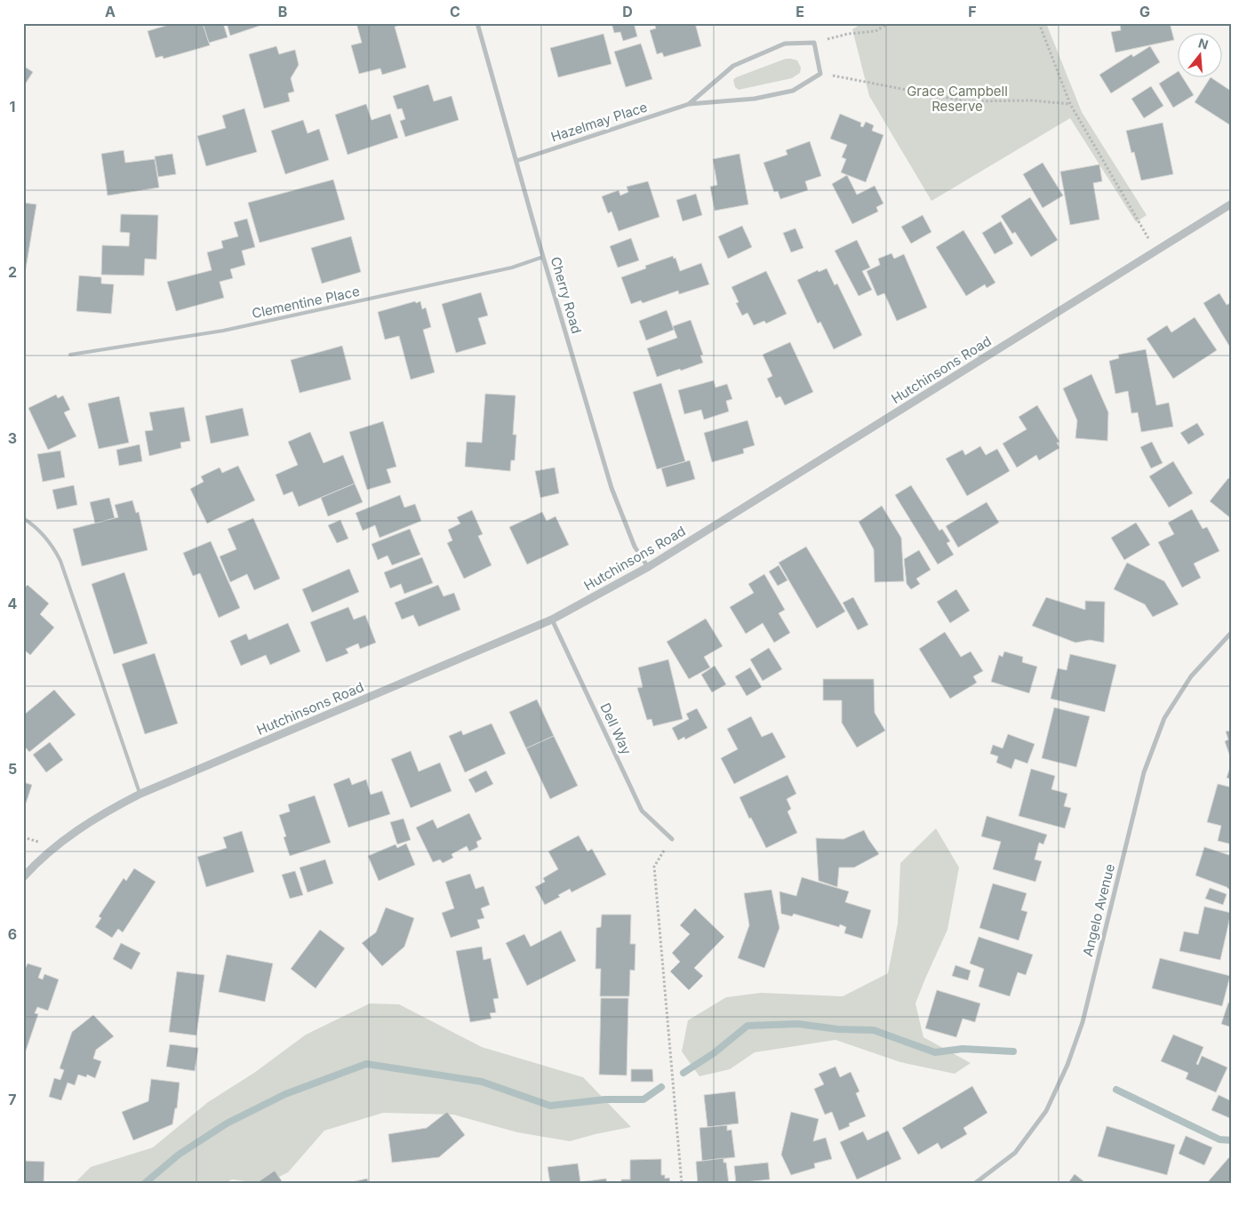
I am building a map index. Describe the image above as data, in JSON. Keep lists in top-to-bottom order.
{
  "streets": {
    "street": [
      "Hazelmay Place",
      "Cherry Road",
      "Hutchinsons Road",
      "Dell Way",
      "Angelo Avenue"
    ],
    "lane": ["Clementine Place"]
  },
  "crossings": [
    ["Hazelmay Place", "Cherry Road"],
    ["Cherry Road", "Clementine Place"],
    ["Cherry Road", "Hutchinsons Road"],
    ["Hutchinsons Road", "Dell Way"]
  ],
  "parks": ["Grace Campbell Reserve"],
  "north": "top",
  "grid": {
    "columns": [
      "A",
      "B",
      "C",
      "D",
      "E",
      "F",
      "G"
    ],
    "rows": [
      "1",
      "2",
      "3",
      "4",
      "5",
      "6",
      "7"
    ]
  }
}
